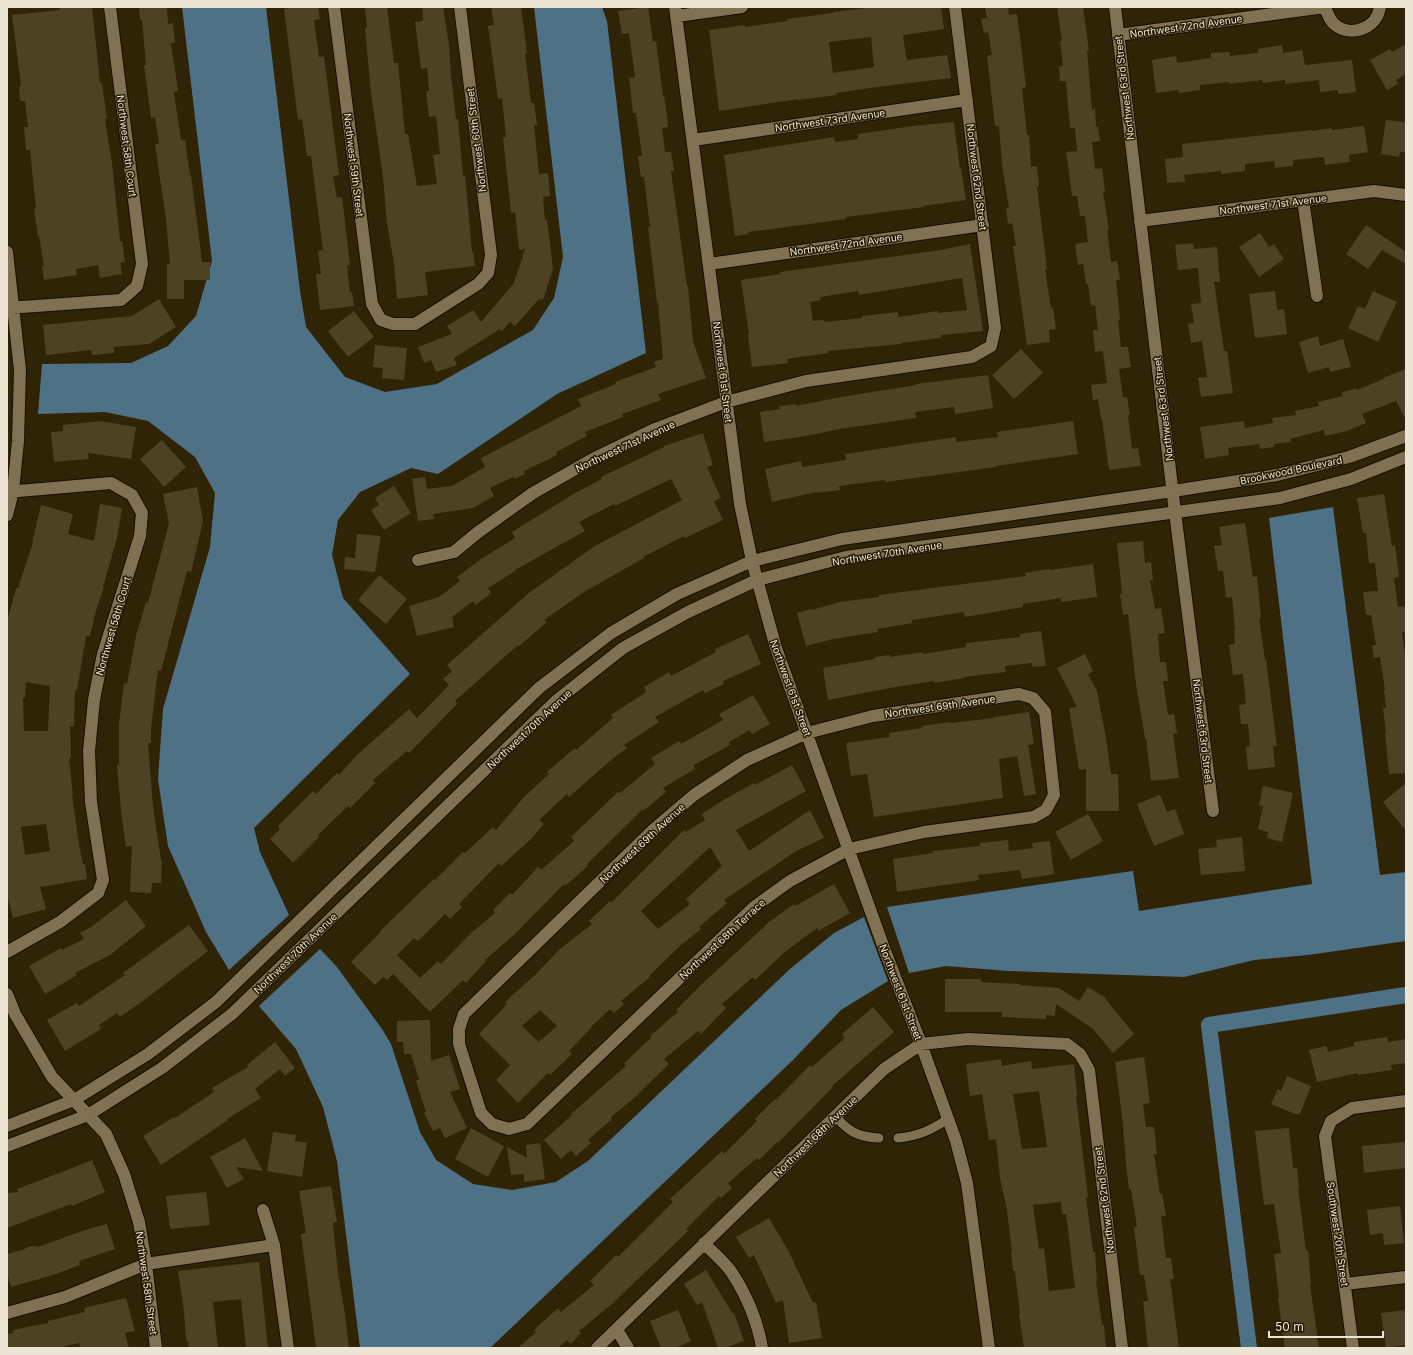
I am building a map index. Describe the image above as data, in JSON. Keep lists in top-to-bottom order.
{
  "streets": {
    "street": [
      "Northwest 72nd Avenue",
      "Northwest 63rd Street",
      "Northwest 73rd Avenue",
      "Northwest 60th Street",
      "Northwest 58th Court",
      "Northwest 59th Street",
      "Northwest 62nd Street",
      "Northwest 71st Avenue",
      "Northwest 61st Street",
      "Brookwood Boulevard",
      "Northwest 70th Avenue",
      "Northwest 69th Avenue",
      "Northwest 68th Terrace",
      "Northwest 68th Avenue",
      "Southwest 20th Street",
      "Northwest 58th Street"
    ]
  },
  "crossings": [
    ["Northwest 72nd Avenue", "Northwest 63rd Street"],
    ["Northwest 72nd Avenue", "Northwest 62nd Street"],
    ["Northwest 72nd Avenue", "Northwest 61st Street"],
    ["Northwest 63rd Street", "Northwest 71st Avenue"],
    ["Northwest 63rd Street", "Brookwood Boulevard"],
    ["Northwest 63rd Street", "Northwest 70th Avenue"],
    ["Northwest 73rd Avenue", "Northwest 62nd Street"],
    ["Northwest 73rd Avenue", "Northwest 61st Street"],
    ["Northwest 60th Street", "Northwest 59th Street"],
    ["Northwest 62nd Street", "Northwest 71st Avenue"],
    ["Northwest 62nd Street", "Northwest 68th Avenue"],
    ["Northwest 71st Avenue", "Northwest 61st Street"],
    ["Northwest 61st Street", "Northwest 70th Avenue"],
    ["Northwest 61st Street", "Northwest 69th Avenue"],
    ["Northwest 61st Street", "Northwest 68th Terrace"],
    ["Northwest 61st Street", "Northwest 68th Avenue"],
    ["Brookwood Boulevard", "Northwest 70th Avenue"],
    ["Northwest 70th Avenue", "Northwest 58th Street"],
    ["Northwest 69th Avenue", "Northwest 68th Terrace"]
  ],
  "scale_bar": "50 m"
}
